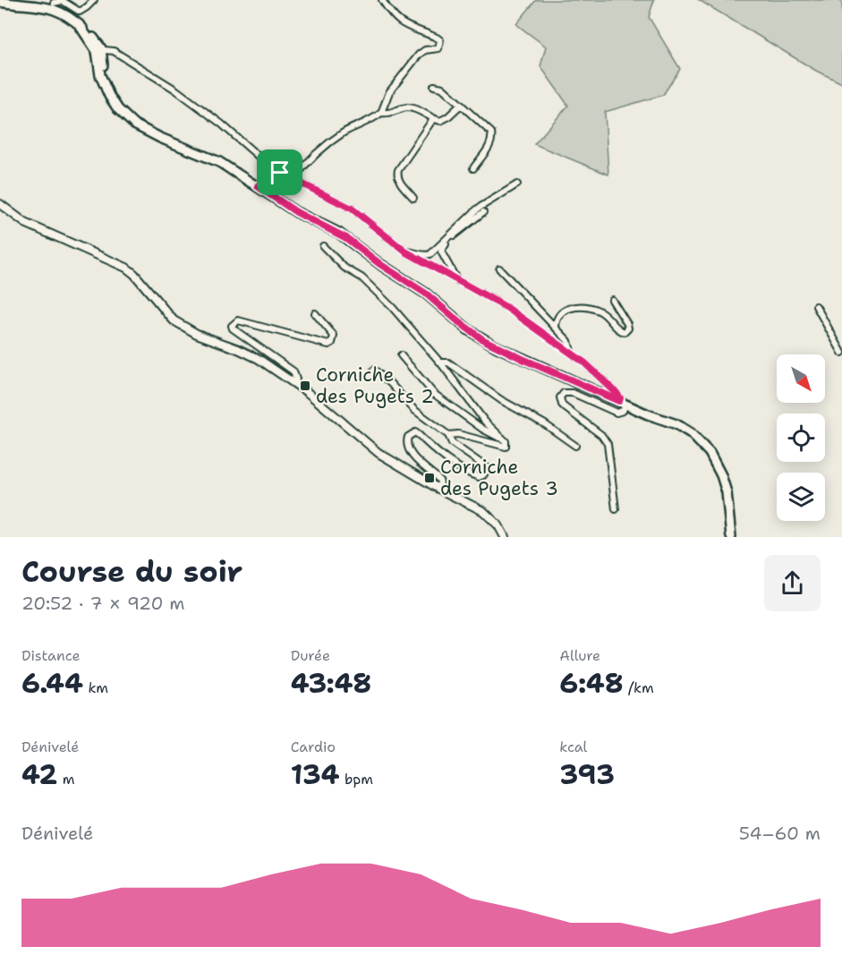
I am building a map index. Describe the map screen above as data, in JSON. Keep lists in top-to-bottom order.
{
  "places": {
    "transit": ["Corniche des Pugets 2", "Corniche des Pugets 3"]
  },
  "north": "bottom right",
  "page": {
    "heading": ["Course du soir", "20:52 · 7 × 920 m"],
    "stats": [
      ["Distance", "6.44 km"],
      ["Durée", "43:48"],
      ["Allure", "6:48 /km"],
      ["Dénivelé", "42 m"],
      ["Cardio", "134 bpm"],
      ["kcal", "393"]
    ],
    "chart": ["Dénivelé", "54–60 m"]
  }
}
